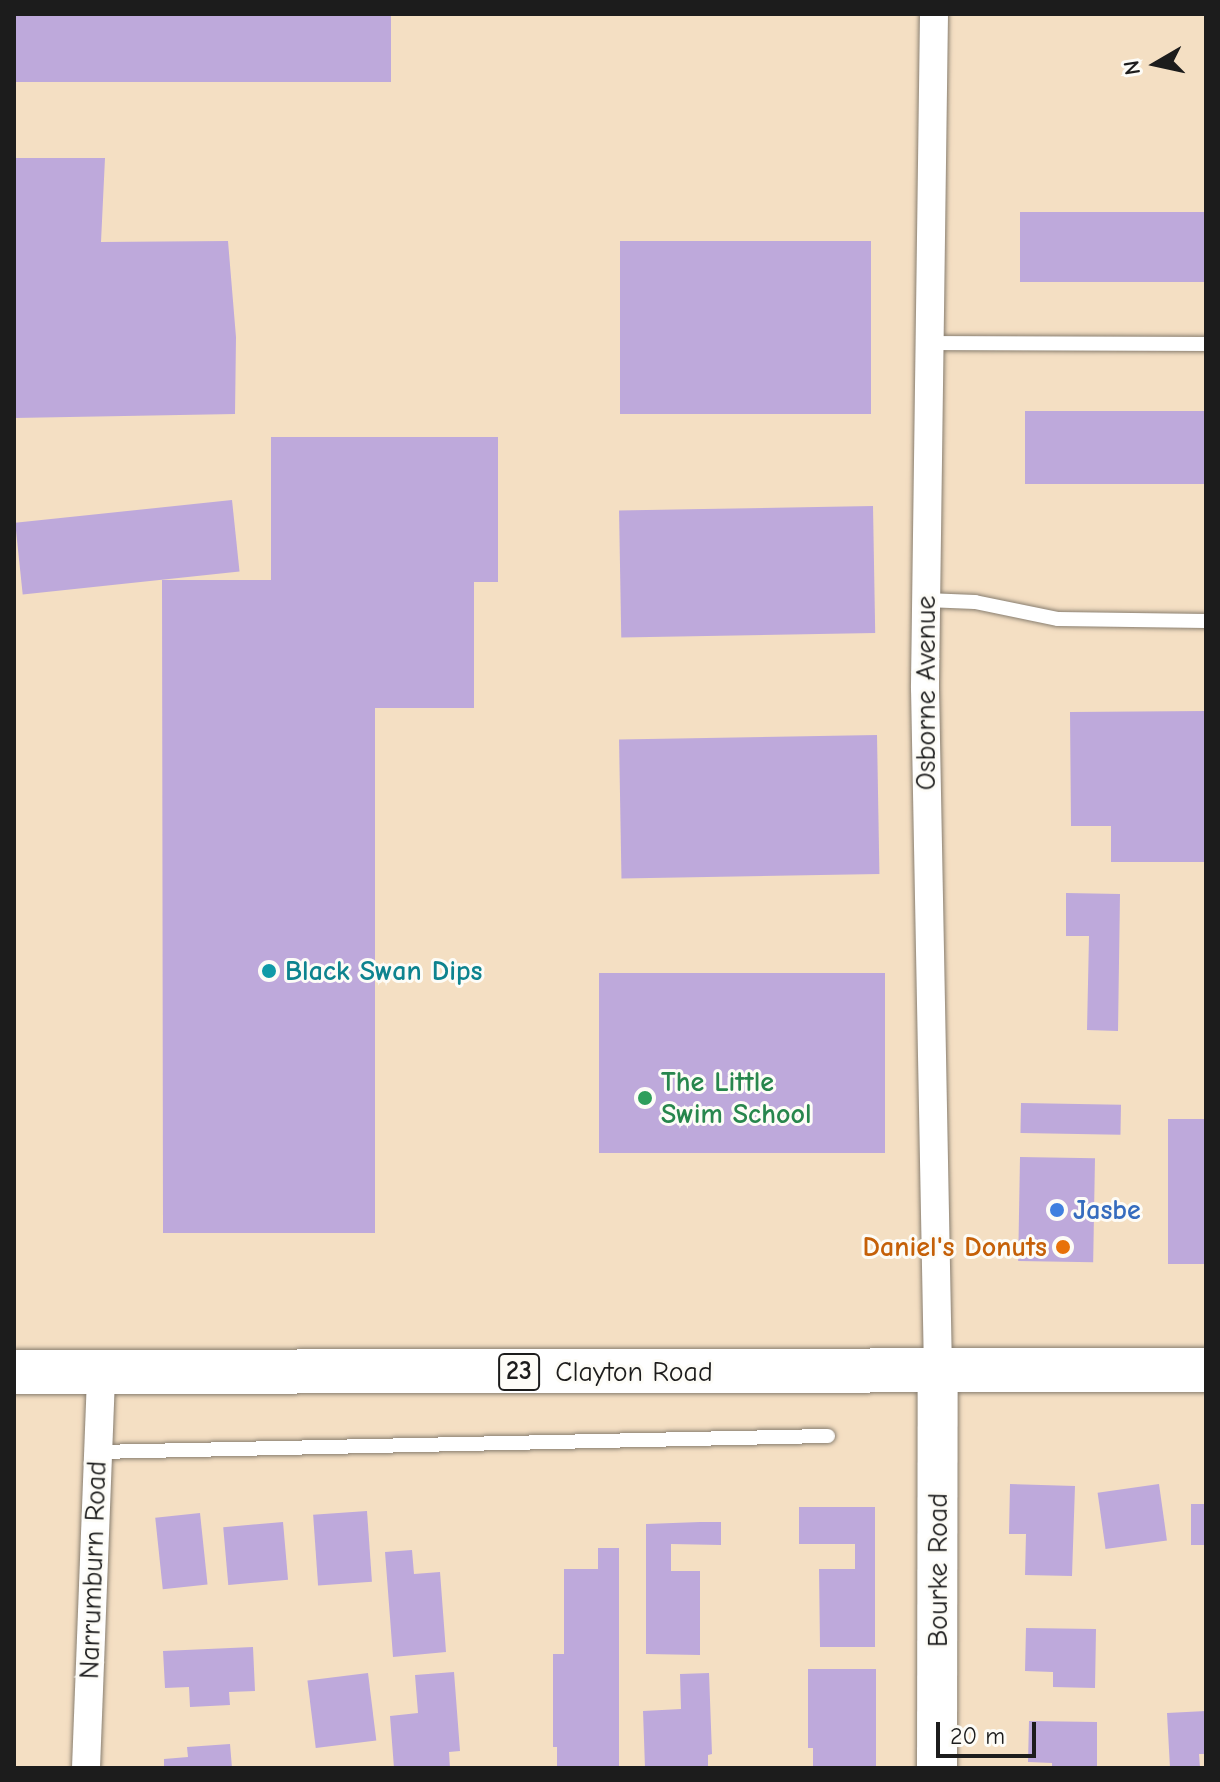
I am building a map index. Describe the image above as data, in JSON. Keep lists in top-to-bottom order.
{
  "streets": {
    "main road": ["23", "Clayton Road", "Bourke Road"],
    "street": ["Osborne Avenue", "Narrumburn Road"]
  },
  "crossings": [
    ["Osborne Avenue", "Clayton Road"],
    ["Osborne Avenue", "Bourke Road"],
    ["Clayton Road", "Narrumburn Road"],
    ["Clayton Road", "Bourke Road"]
  ],
  "places": [
    "Black Swan Dips",
    "The Little Swim School",
    "Jasbe",
    "Daniel's Donuts"
  ],
  "scale_bar": "20 m",
  "north": "left"
}
